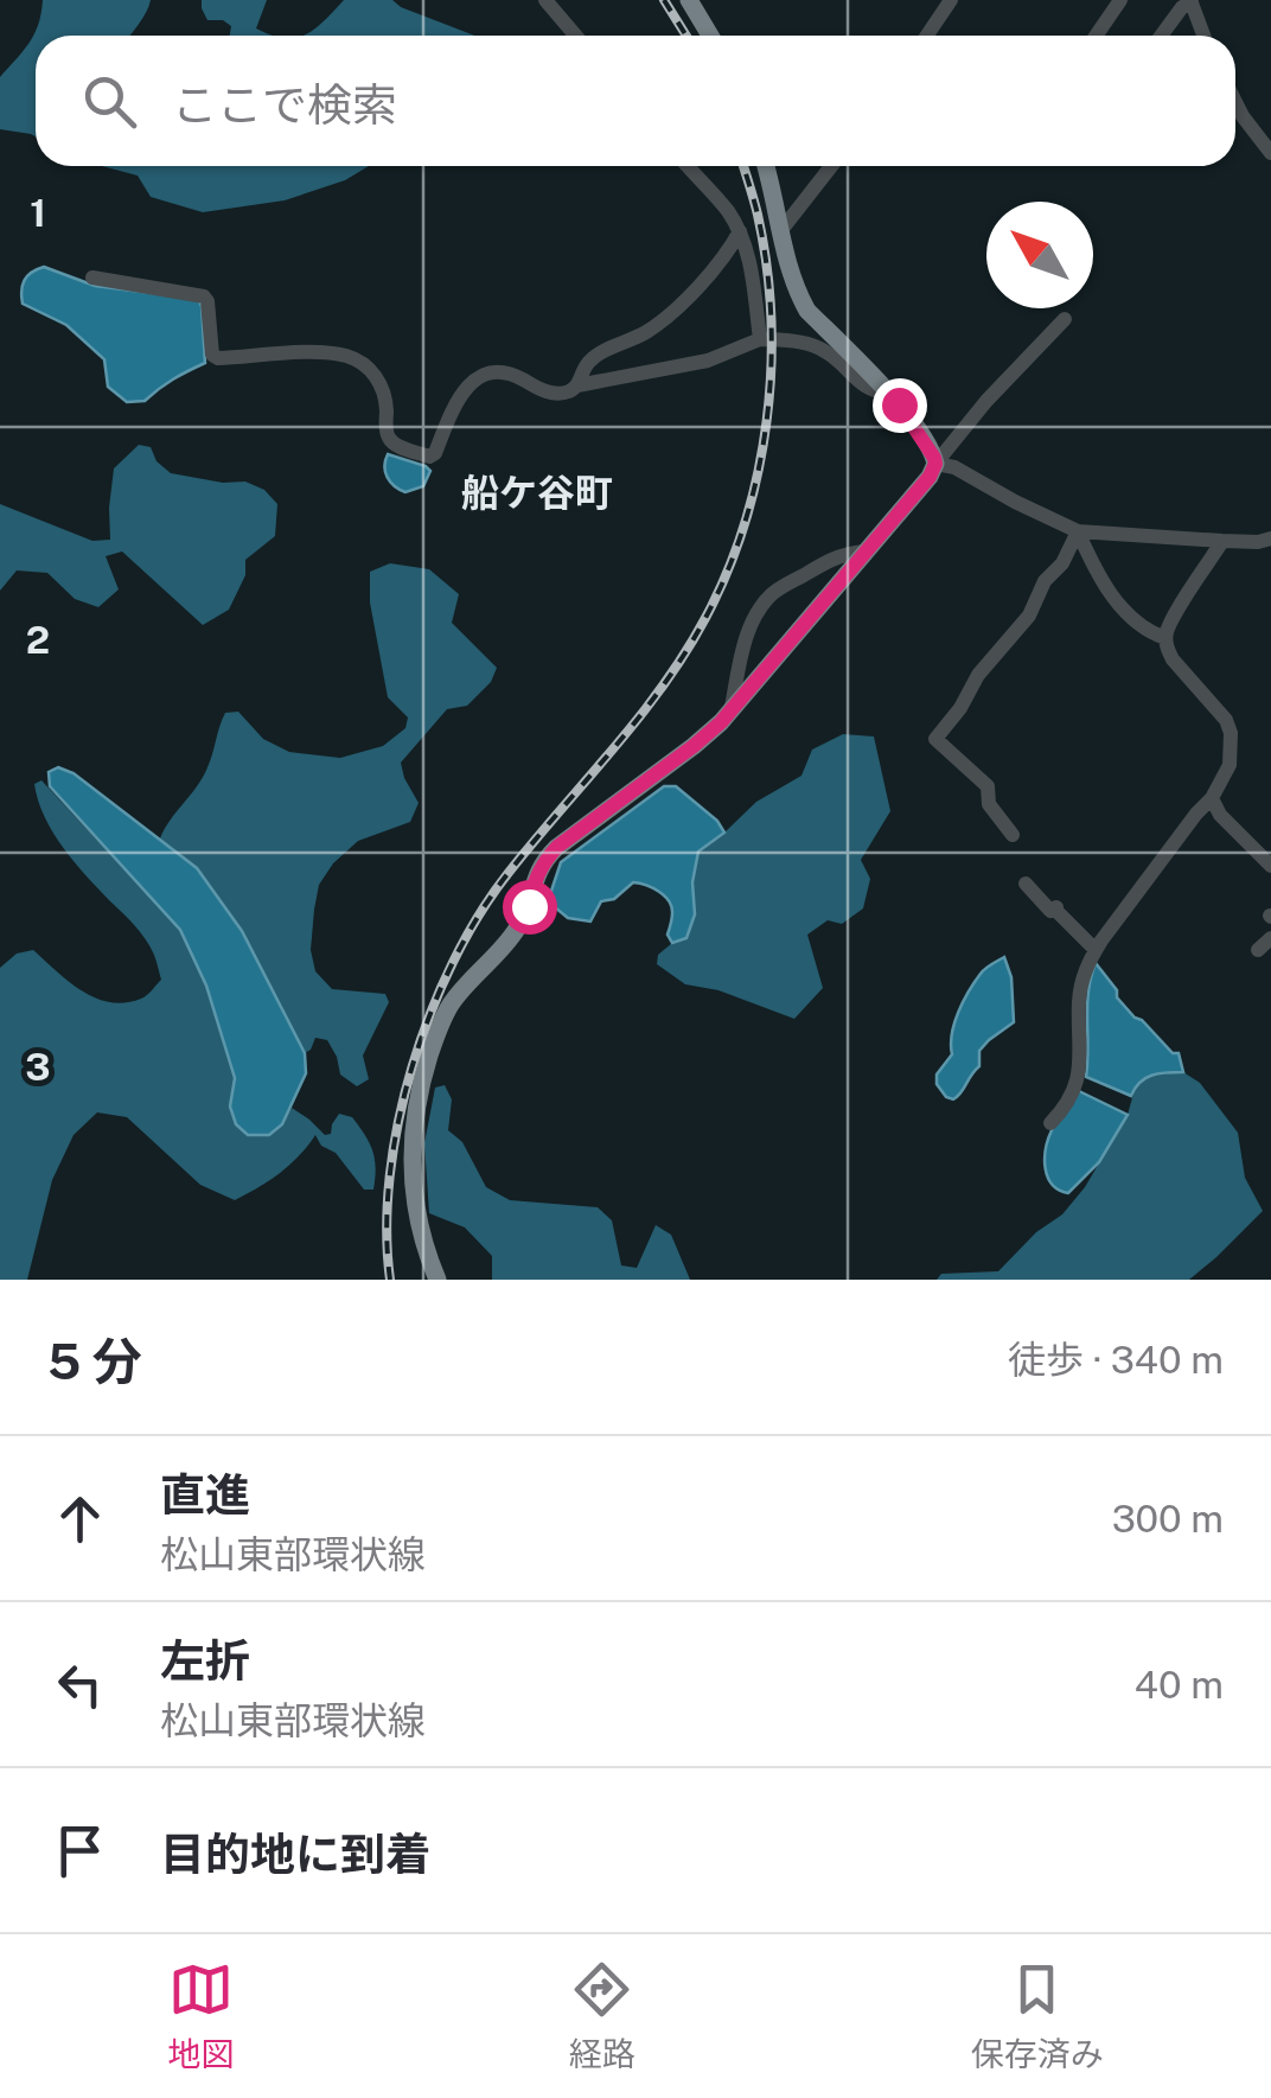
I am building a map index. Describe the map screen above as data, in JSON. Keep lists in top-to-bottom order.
{
  "districts": ["船ケ谷町"],
  "north": "top left",
  "page": {
    "search": "ここで検索",
    "heading": ["5 分", "徒歩 · 340 m"],
    "list": [
      ["直進", "松山東部環状線", "300 m"],
      ["左折", "松山東部環状線", "40 m"],
      "目的地に到着"
    ],
    "nav": ["地図", "経路", "保存済み"]
  },
  "grid": {
    "rows": ["1", "2", "3"]
  }
}
